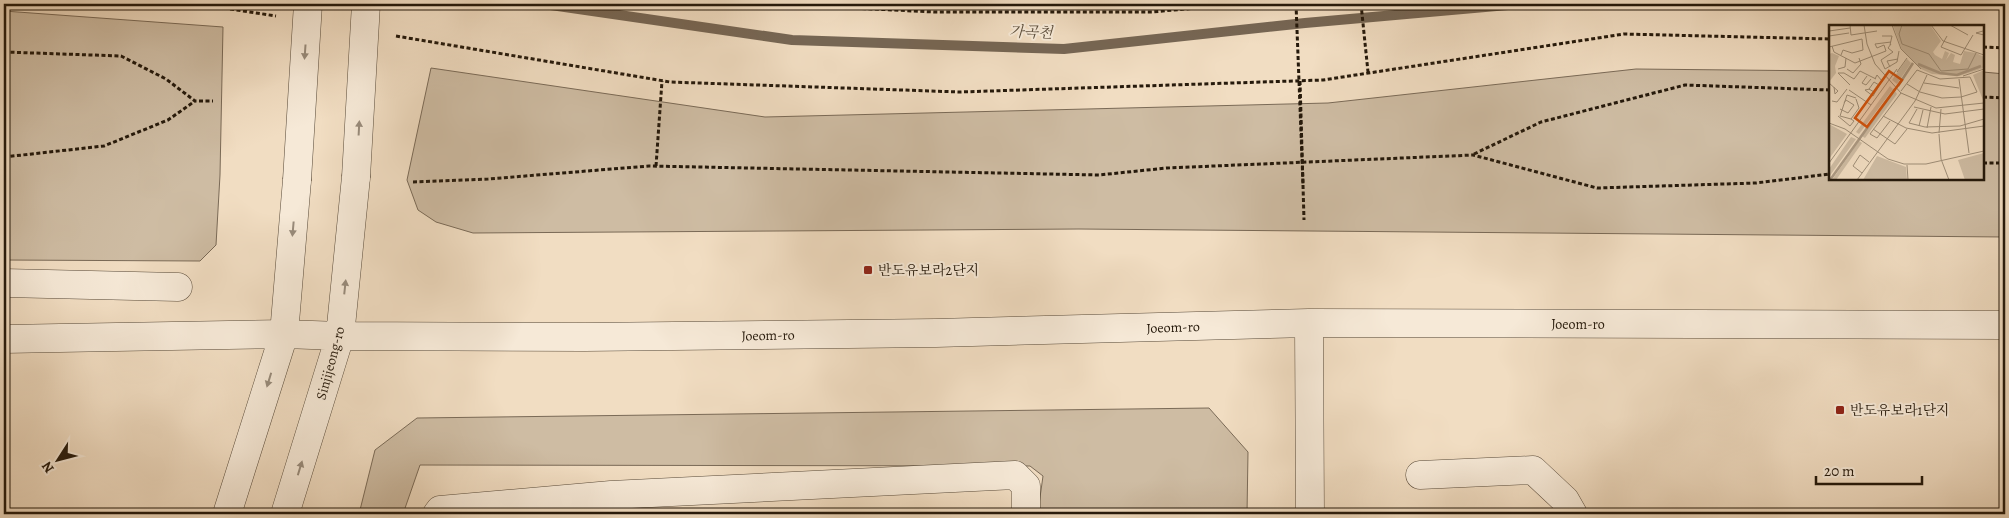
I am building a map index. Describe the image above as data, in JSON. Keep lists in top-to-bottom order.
{
  "streets": {
    "street": ["Joeom-ro", "Sinjijeong-ro"]
  },
  "crossings": [
    ["Joeom-ro", "Sinjijeong-ro"]
  ],
  "water": ["가곡천"],
  "places": {
    "transit": ["반도유보라2단지", "반도유보라1단지"]
  },
  "scale_bar": "20 m",
  "north": "bottom left"
}
